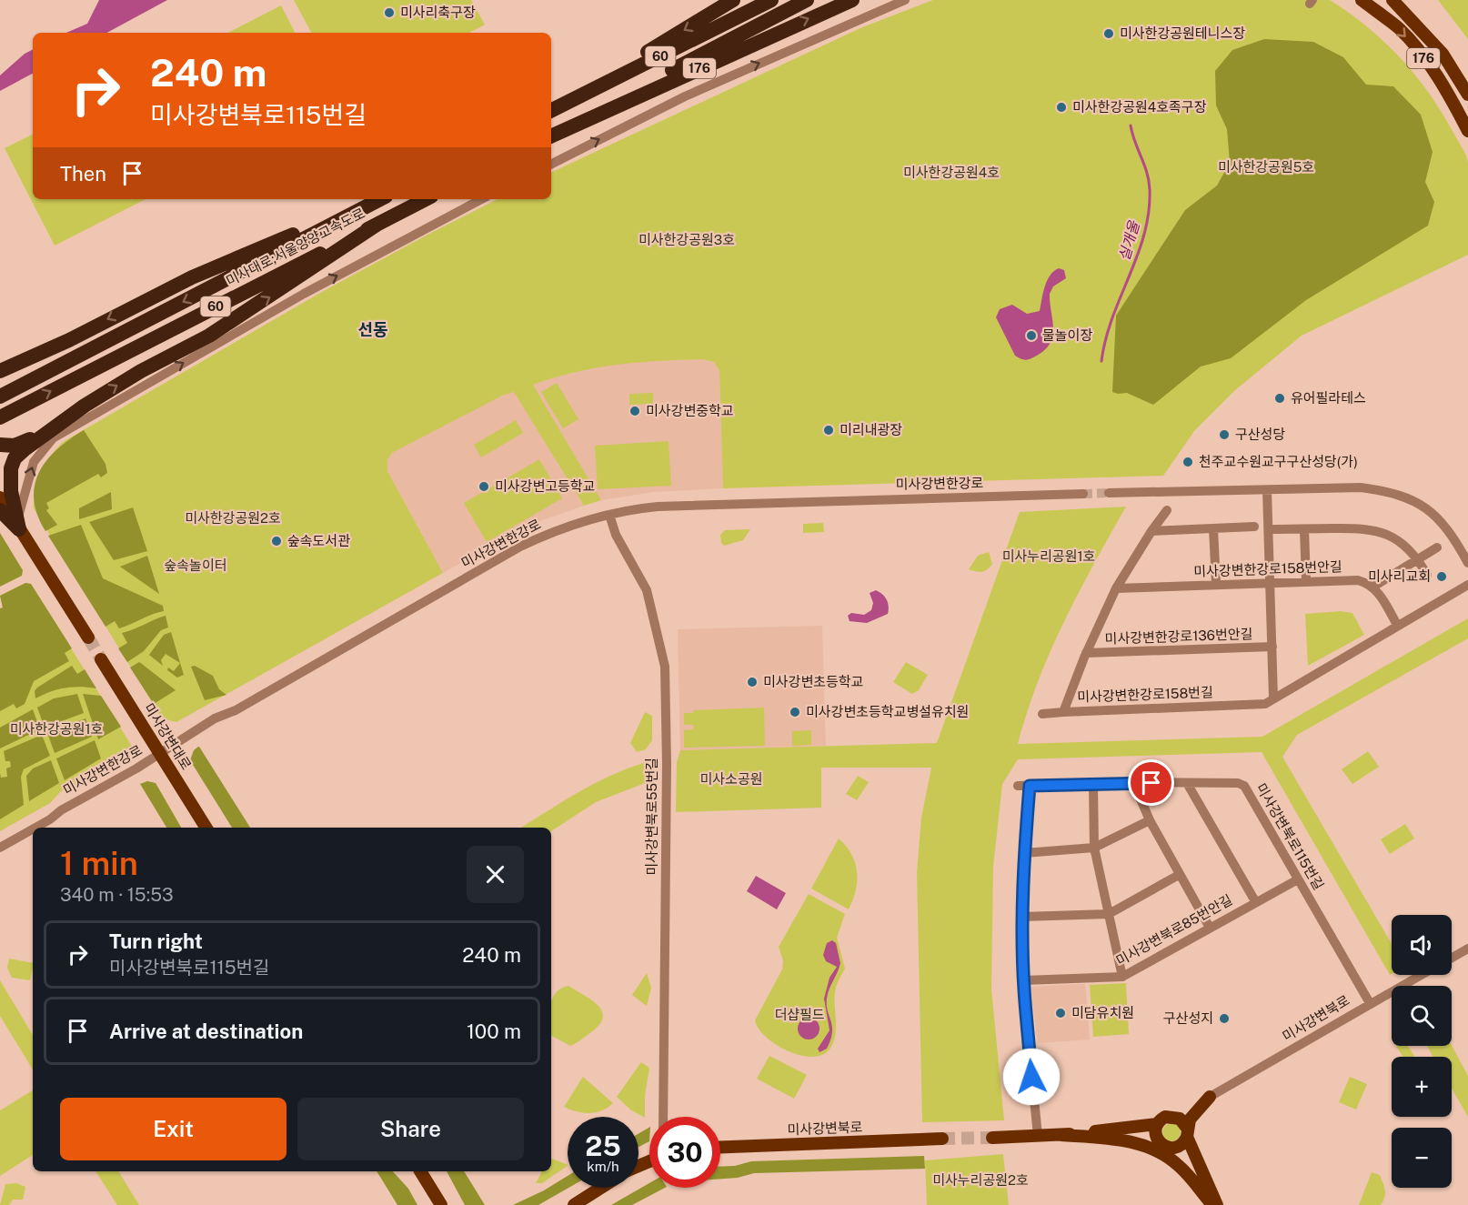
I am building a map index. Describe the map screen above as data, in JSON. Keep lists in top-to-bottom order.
{
  "streets": {
    "highway": ["60", "176", "미사대로;서울양양고속도로"],
    "main road": ["미사강변대로", "미사강변북로"],
    "street": [
      "미사강변한강로",
      "미사강변한강로158번안길",
      "미사강변한강로136번안길",
      "미사강변한강로158번길",
      "미사강변북로55번길",
      "미사강변북로115번길",
      "미사강변북로85번안길"
    ]
  },
  "crossings": [
    ["미사강변한강로", "미사강변대로"],
    ["미사강변한강로", "미사강변북로55번길"],
    ["미사강변한강로158번안길", "미사강변한강로158번길"],
    ["미사강변한강로136번안길", "미사강변한강로158번길"],
    ["미사강변북로115번길", "미사강변북로85번안길"],
    ["미사강변북로115번길", "미사강변북로"]
  ],
  "districts": ["선동"],
  "water": ["실개울"],
  "parks": [
    "미사한강공원5호",
    "미사한강공원4호",
    "미사한강공원3호",
    "미사한강공원2호",
    "미사누리공원1호",
    "숲속놀이터",
    "미사한강공원1호",
    "미사소공원",
    "더샵필드",
    "미사누리공원2호"
  ],
  "places": [
    "미사리축구장",
    "미사한강공원테니스장",
    "미사한강공원4호족구장",
    "물놀이장",
    "유어필라테스",
    "미사강변중학교",
    "미리내광장",
    "구산성당",
    "천주교수원교구구산성당(가)",
    "미사강변고등학교",
    "숲속도서관",
    "미사리교회",
    "미사강변초등학교",
    "미사강변초등학교병설유치원",
    "미담유치원",
    "구산성지"
  ],
  "page": {
    "turn": ["240 m", "미사강변북로115번길"],
    "then": "Then",
    "heading": ["1 min", "340 m · 15:53"],
    "map_buttons": ["+", "−"],
    "list": [
      {
        "name": "Turn right",
        "note": "미사강변북로115번길",
        "value": "240 m"
      },
      {
        "name": "Arrive at destination",
        "value": "100 m"
      }
    ],
    "buttons": ["Exit", "Share"],
    "speed": "25 km/h",
    "limit": "30"
  }
}
